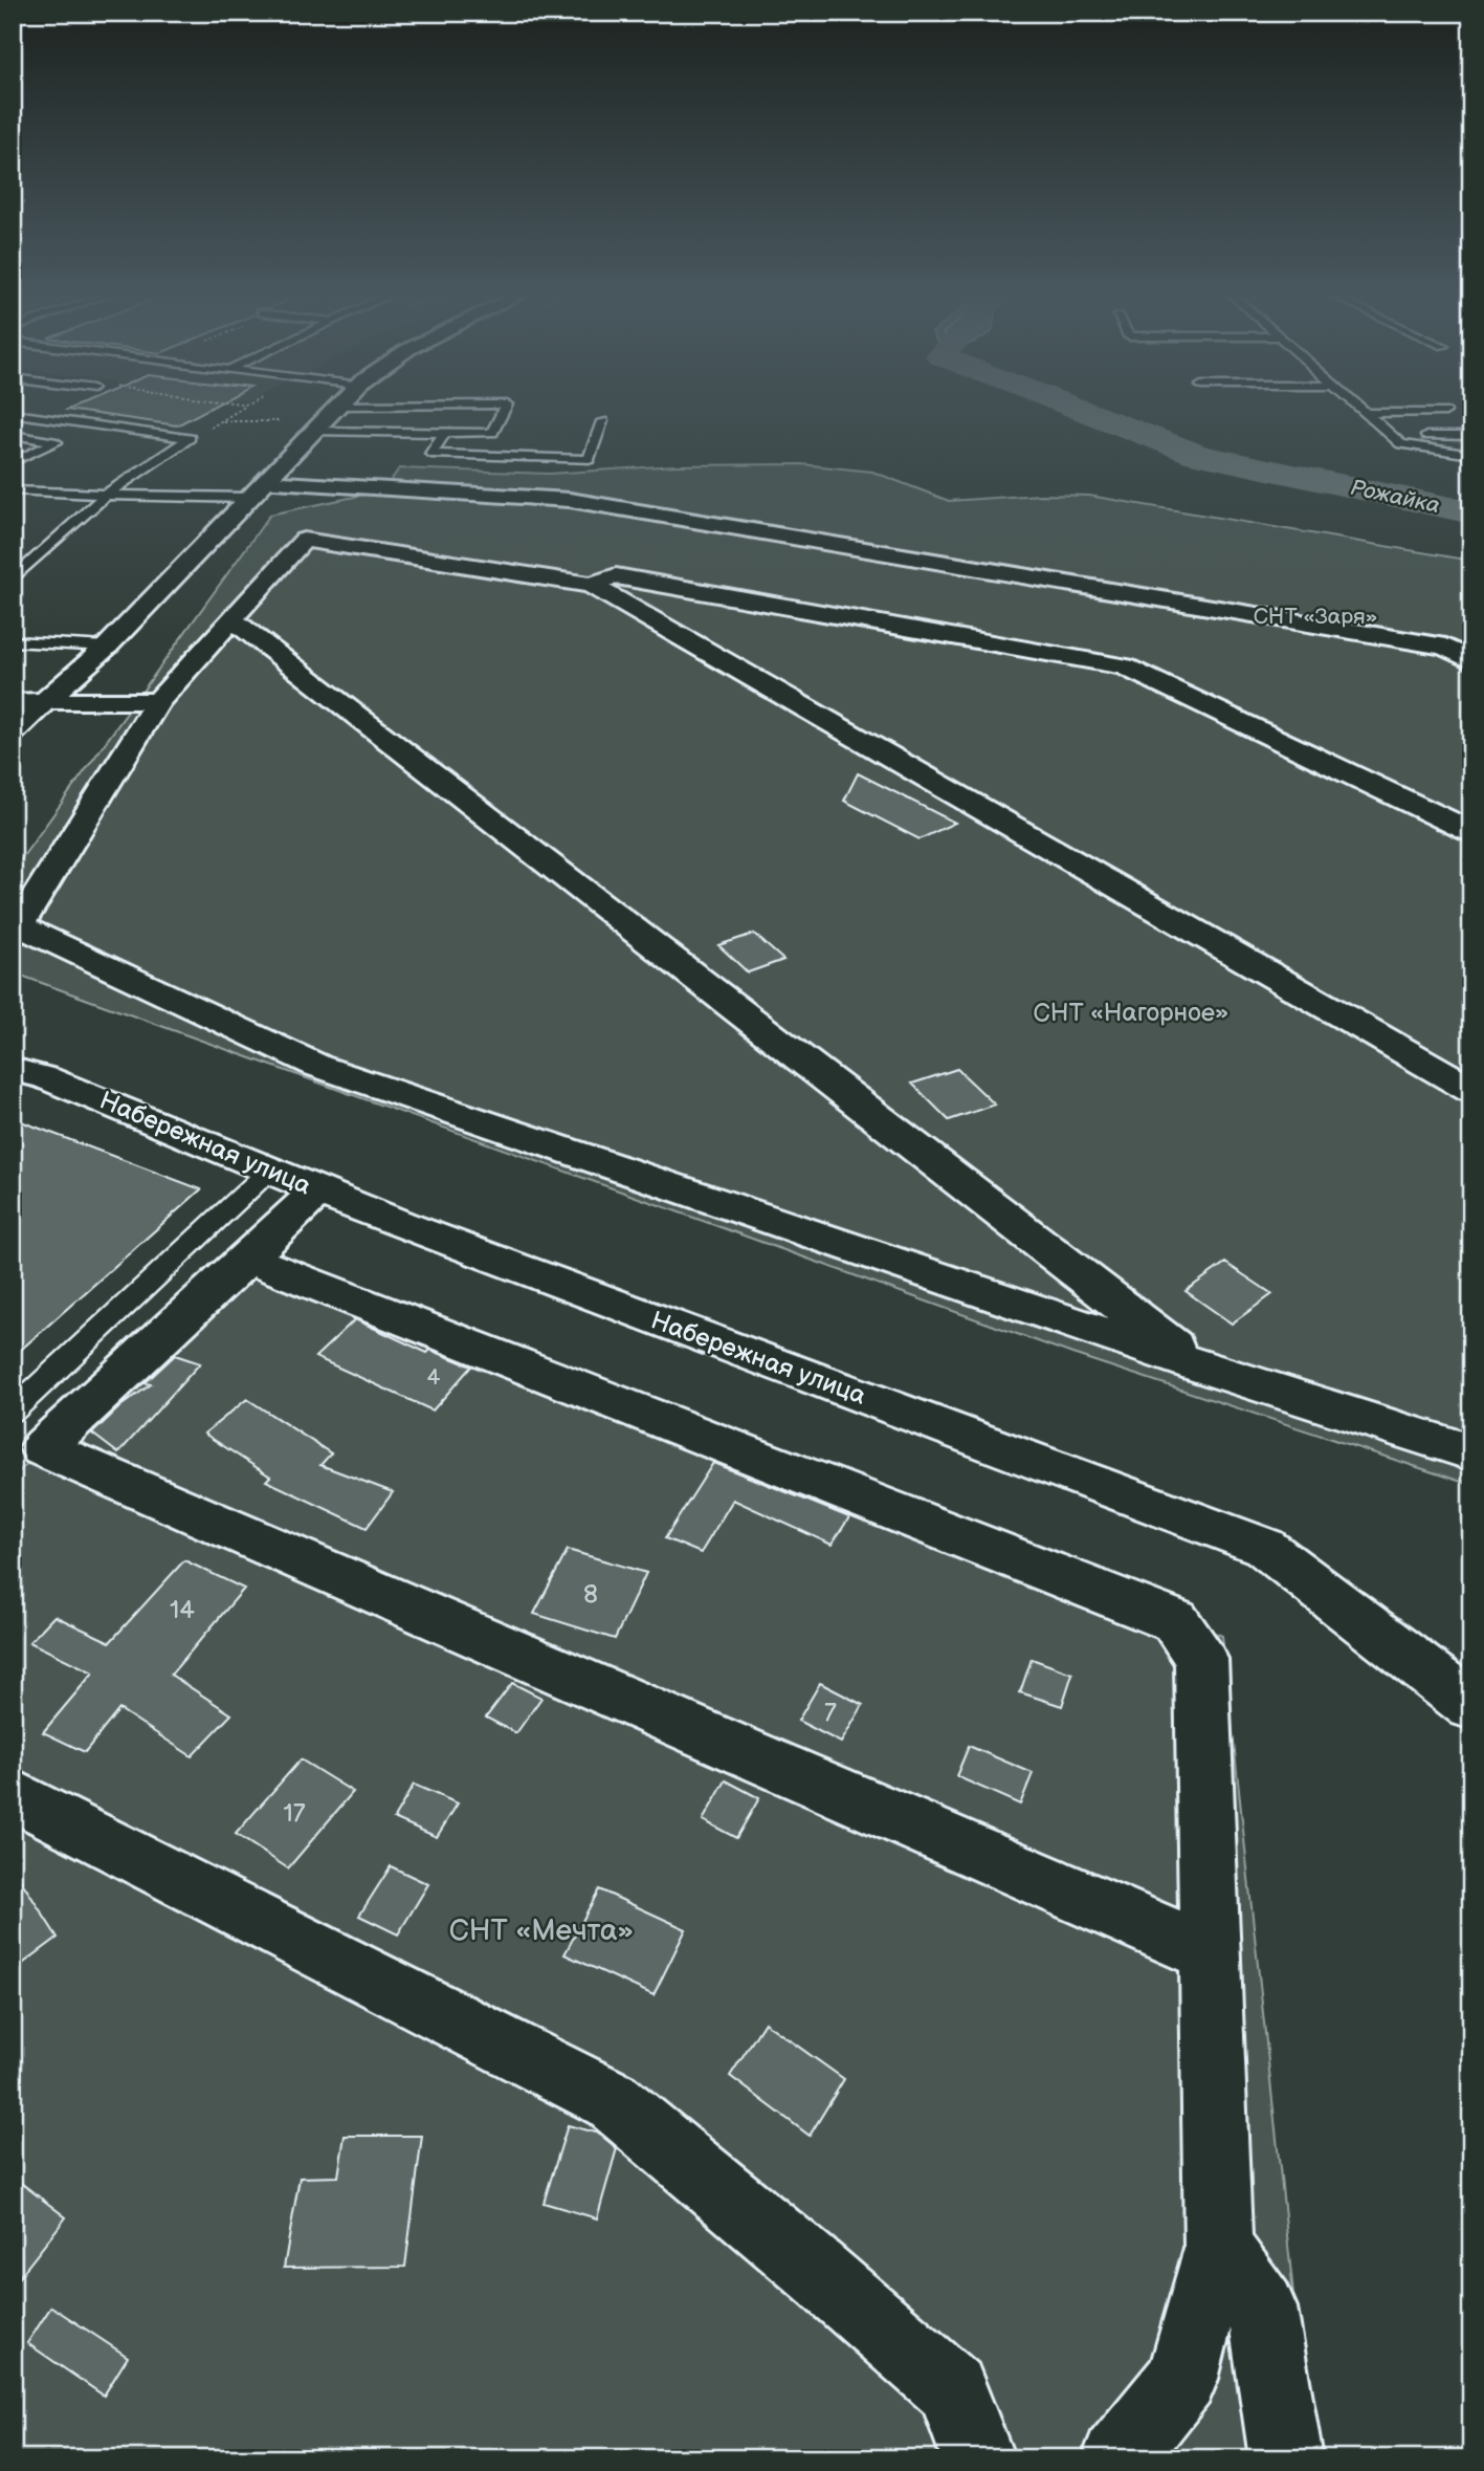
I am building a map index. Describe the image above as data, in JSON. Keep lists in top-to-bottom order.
{
  "streets": {
    "street": ["Набережная улица"]
  },
  "water": ["Рожайка"],
  "parks": ["СНТ «Заря»", "СНТ «Нагорное»", "СНТ «Мечта»"],
  "house_numbers": [
    "4",
    "8",
    "14",
    "7",
    "17"
  ]
}
